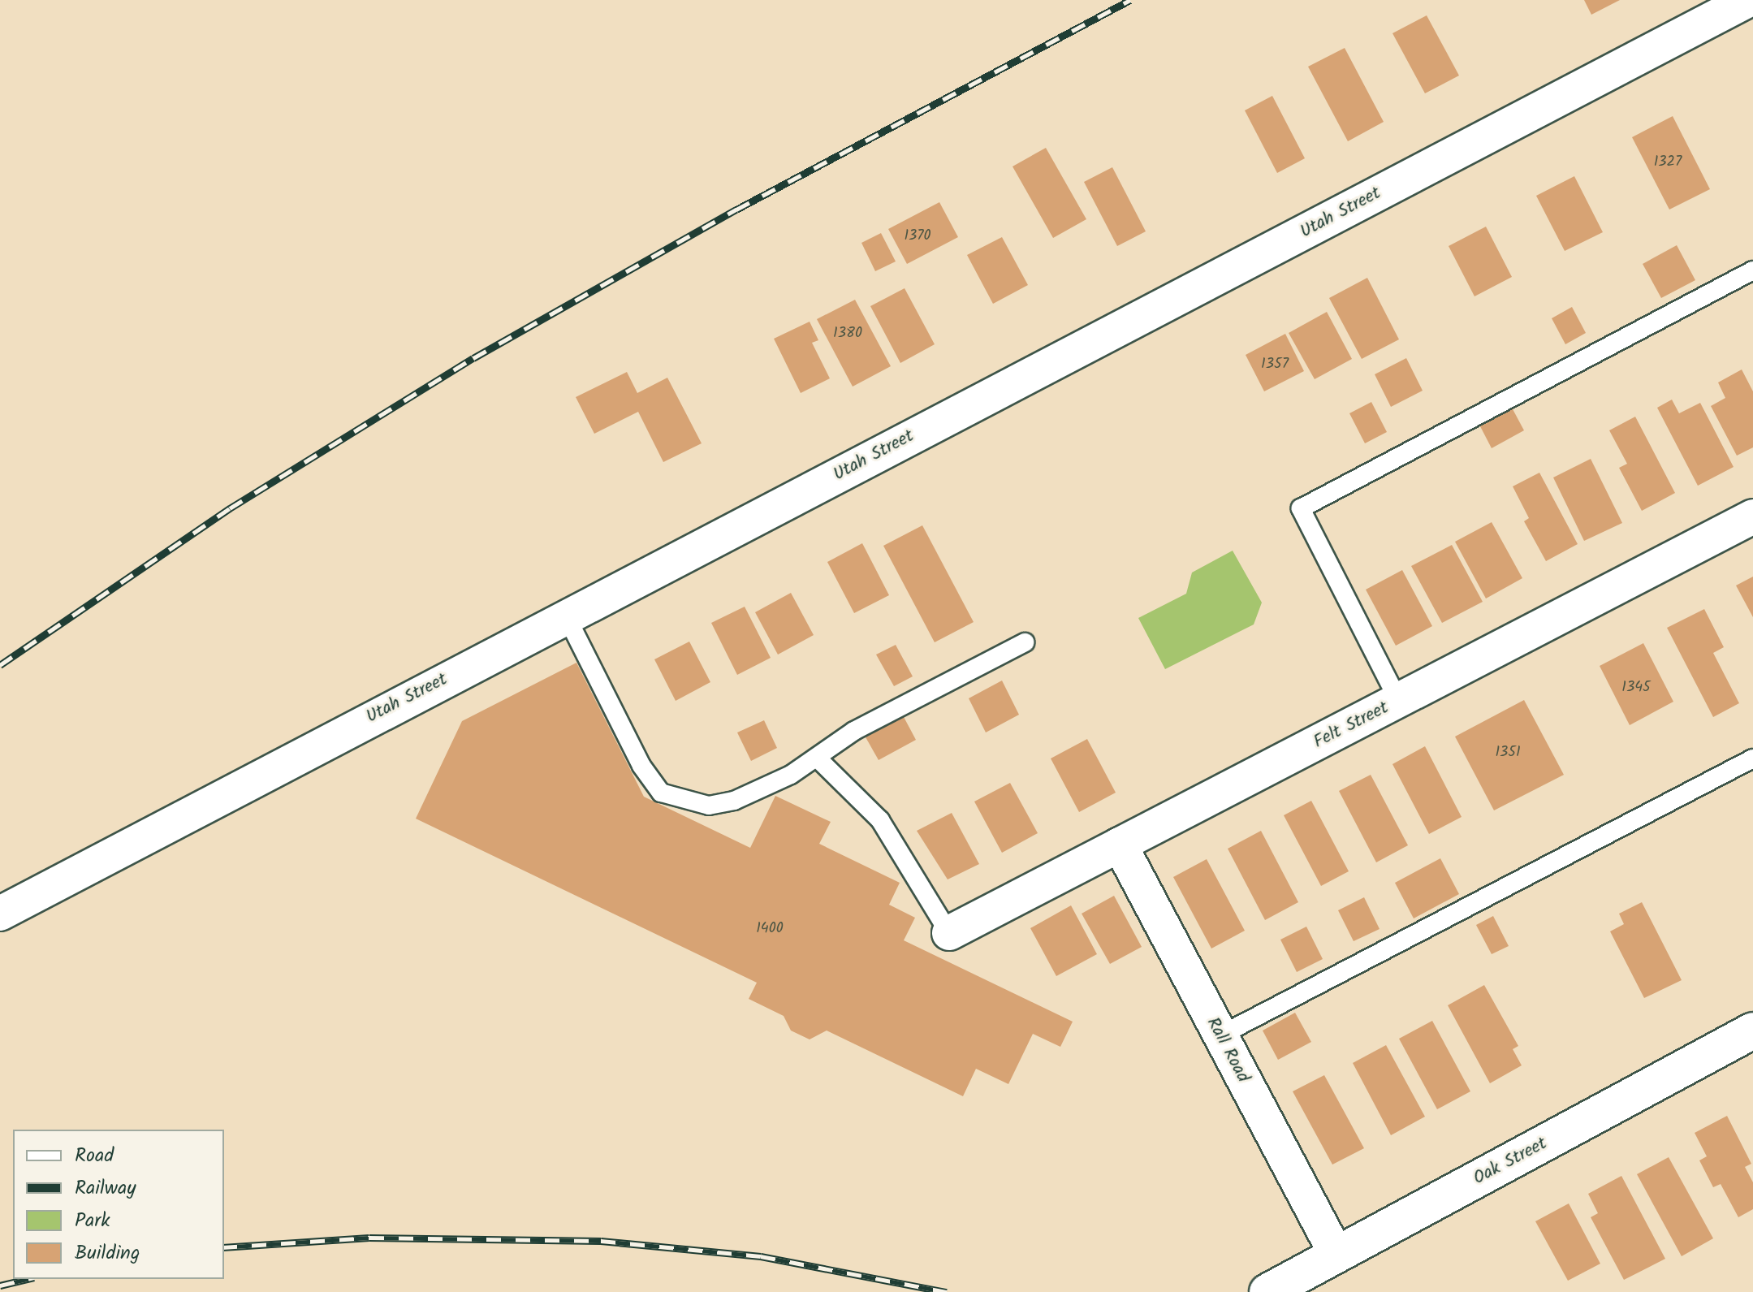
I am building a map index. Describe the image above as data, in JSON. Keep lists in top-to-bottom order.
{
  "streets": {
    "street": [
      "Utah Street",
      "Felt Street",
      "Rall Road",
      "Oak Street"
    ]
  },
  "crossings": [
    ["Felt Street", "Rall Road"],
    ["Rall Road", "Oak Street"]
  ],
  "house_numbers": [
    "1327",
    "1370",
    "1380",
    "1357",
    "1345",
    "1351",
    "1400"
  ],
  "legend": [
    "Road",
    "Railway",
    "Park",
    "Building"
  ]
}
